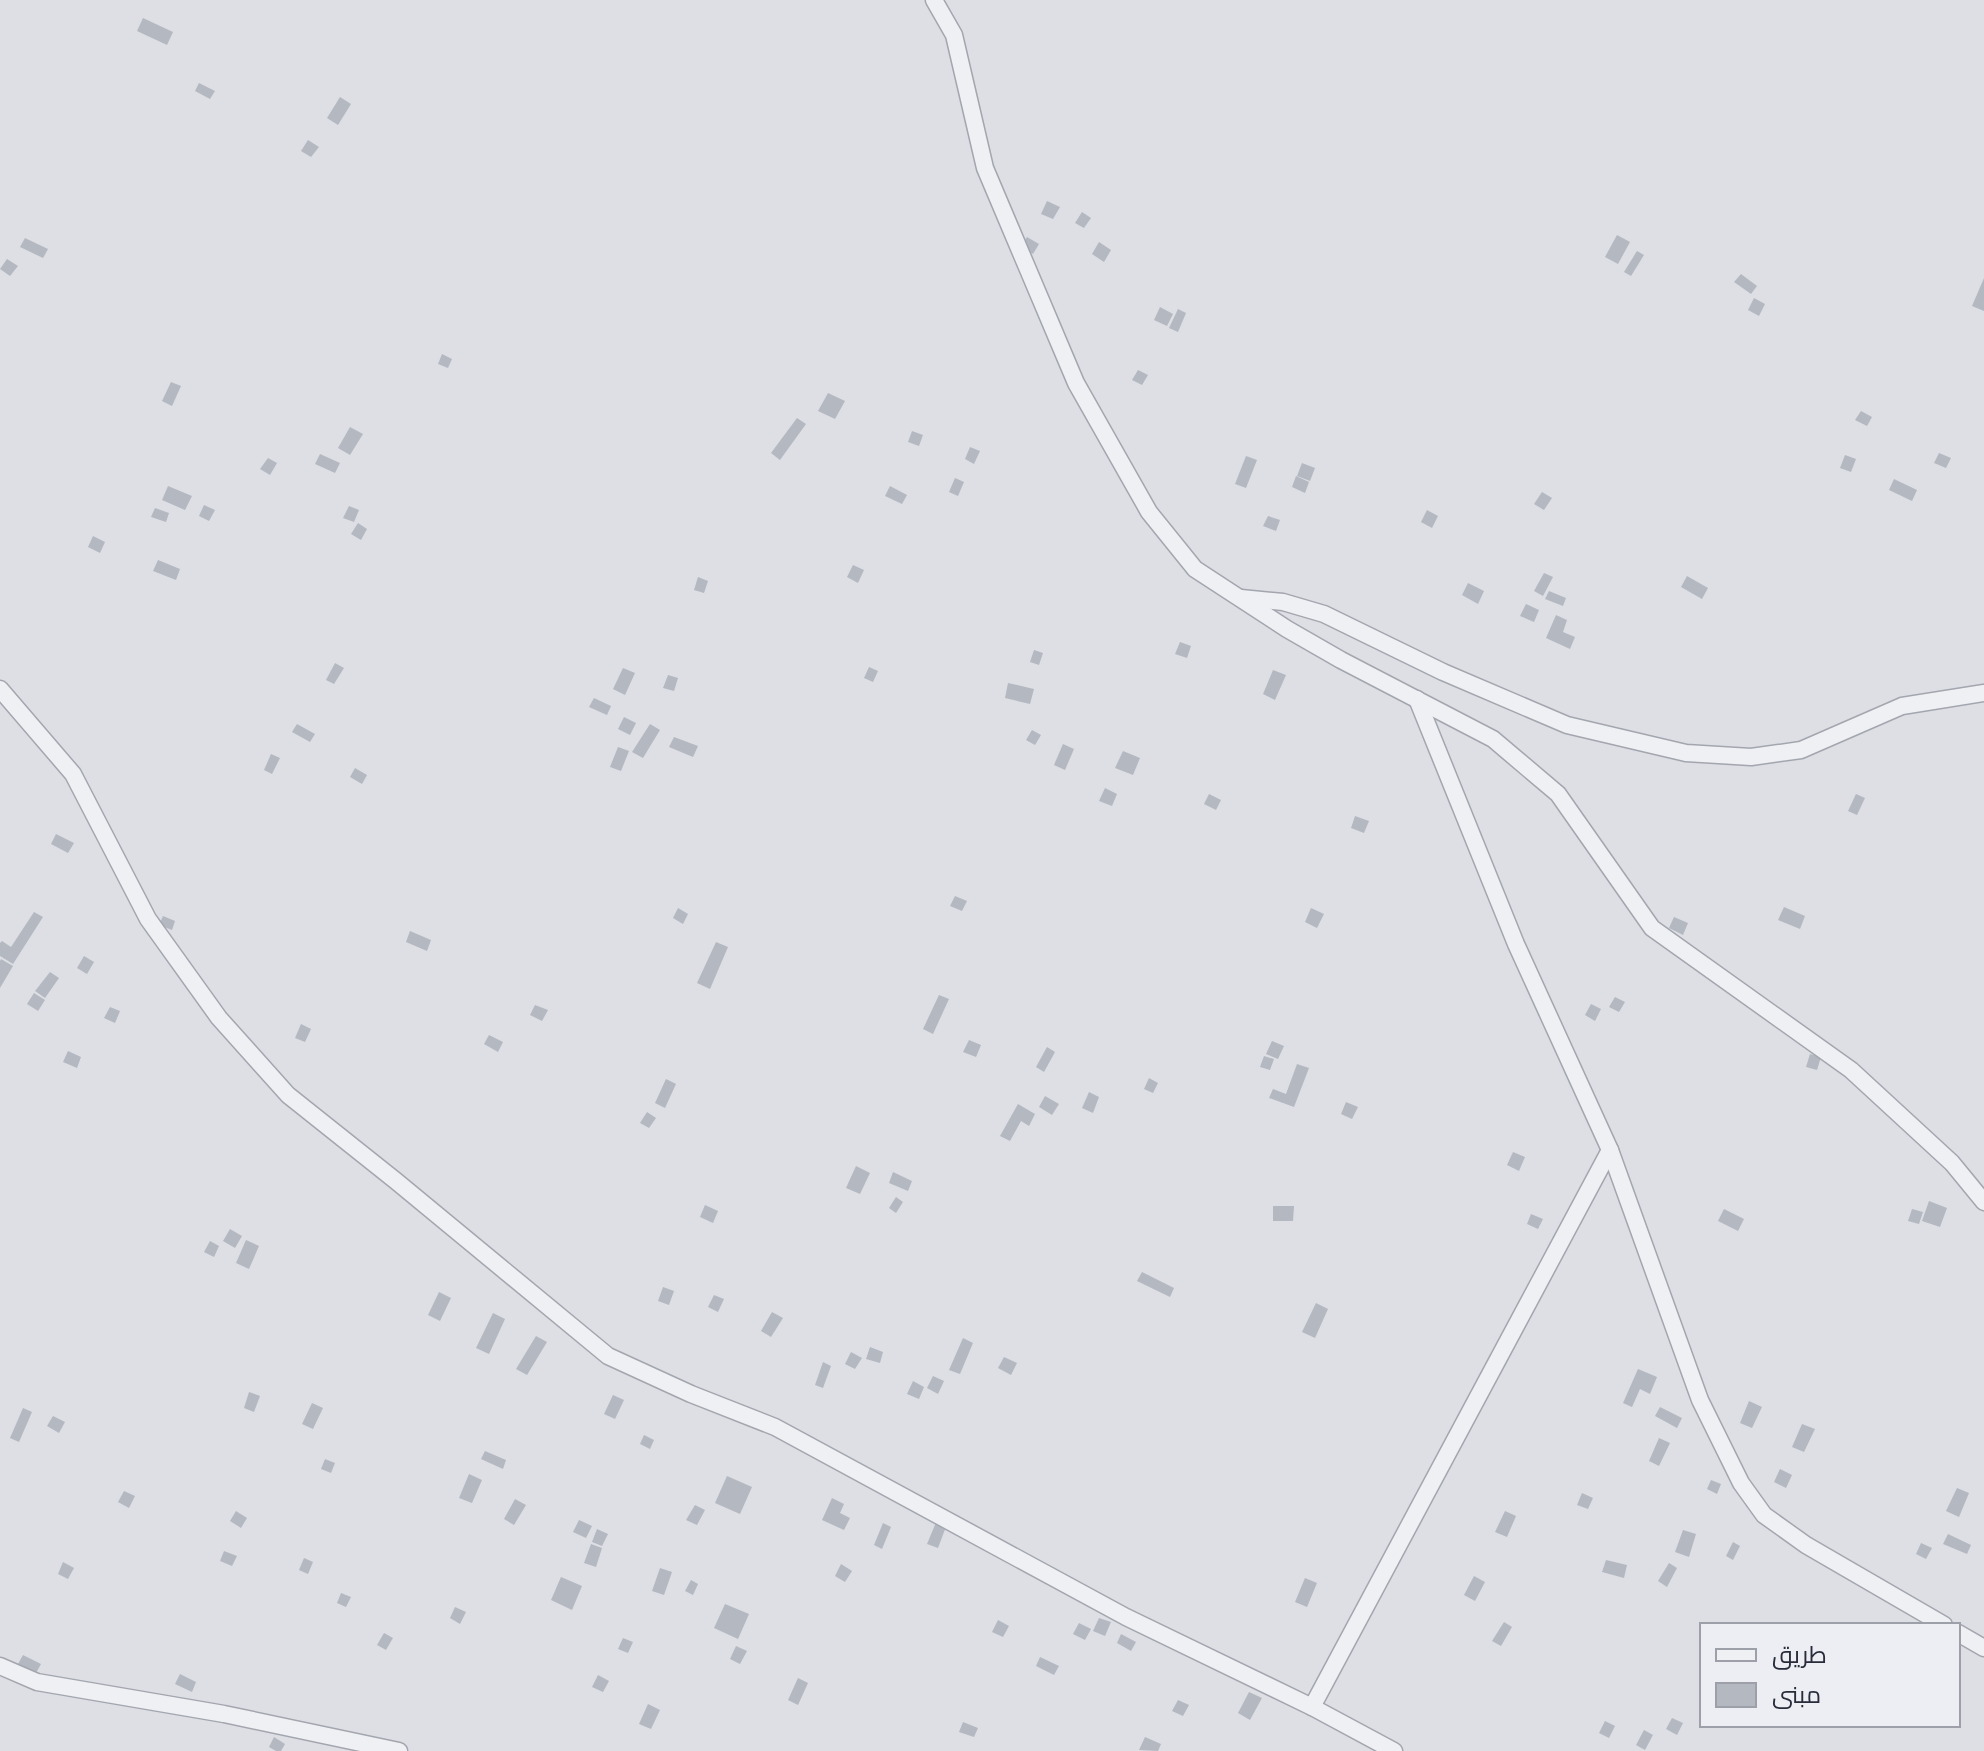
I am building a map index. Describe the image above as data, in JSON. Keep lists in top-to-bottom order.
{
  "legend": ["طريق", "مبنى"]
}
